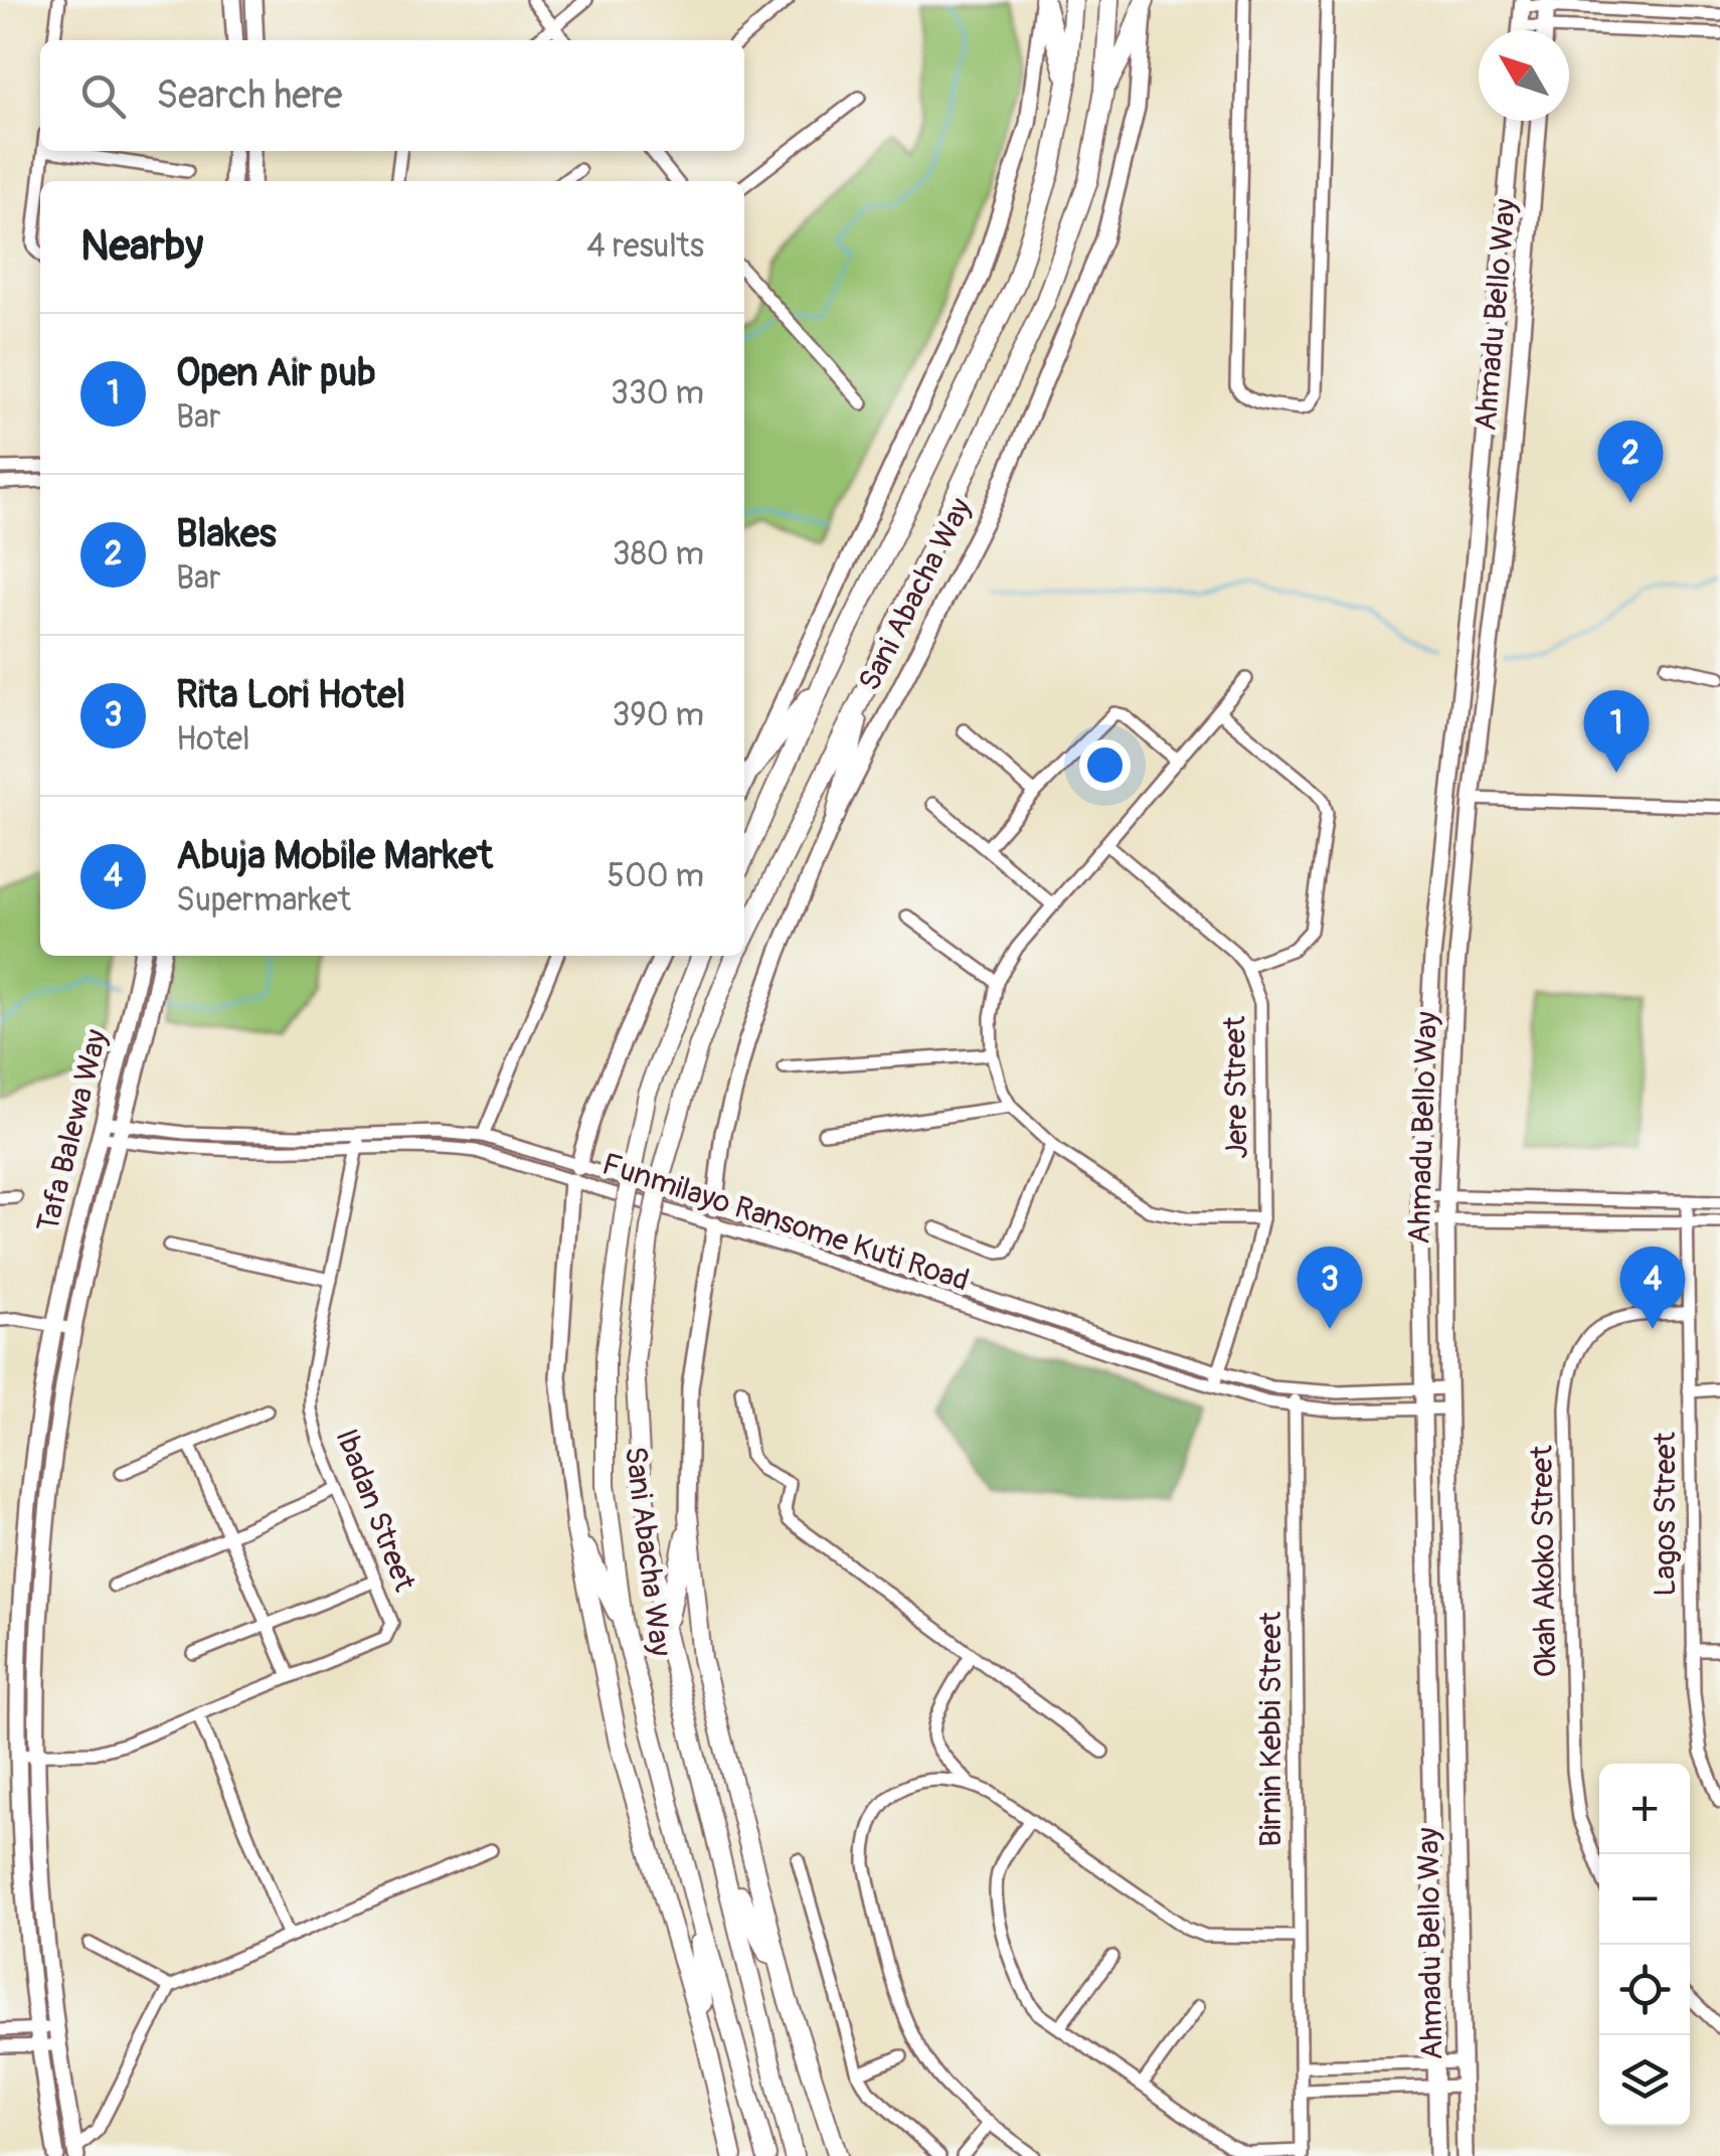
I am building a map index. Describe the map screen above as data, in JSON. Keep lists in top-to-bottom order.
{
  "streets": {
    "highway": ["Sani Abacha Way"],
    "main road": ["Ahmadu Bello Way", "Tafa Balewa Way"],
    "street": [
      "Jere Street",
      "Funmilayo Ransome Kuti Road",
      "Ibadan Street",
      "Lagos Street",
      "Okah Akoko Street",
      "Birnin Kebbi Street"
    ]
  },
  "crossings": [
    ["Ahmadu Bello Way", "Funmilayo Ransome Kuti Road"],
    ["Sani Abacha Way", "Funmilayo Ransome Kuti Road"],
    ["Jere Street", "Funmilayo Ransome Kuti Road"],
    ["Tafa Balewa Way", "Funmilayo Ransome Kuti Road"],
    ["Tafa Balewa Way", "Ibadan Street"],
    ["Funmilayo Ransome Kuti Road", "Ibadan Street"],
    ["Funmilayo Ransome Kuti Road", "Birnin Kebbi Street"],
    ["Lagos Street", "Okah Akoko Street"]
  ],
  "north": "top left",
  "page": {
    "search": "Search here",
    "heading": ["Nearby", "4 results"],
    "list": [
      {
        "mark": "1",
        "name": "Open Air pub",
        "note": "Bar",
        "value": "330 m"
      },
      {
        "mark": "2",
        "name": "Blakes",
        "note": "Bar",
        "value": "380 m"
      },
      {
        "mark": "3",
        "name": "Rita Lori Hotel",
        "note": "Hotel",
        "value": "390 m"
      },
      {
        "mark": "4",
        "name": "Abuja Mobile Market",
        "note": "Supermarket",
        "value": "500 m"
      }
    ],
    "pins": [
      "2",
      "1",
      "3",
      "4"
    ],
    "map_buttons": ["+", "−"]
  }
}
